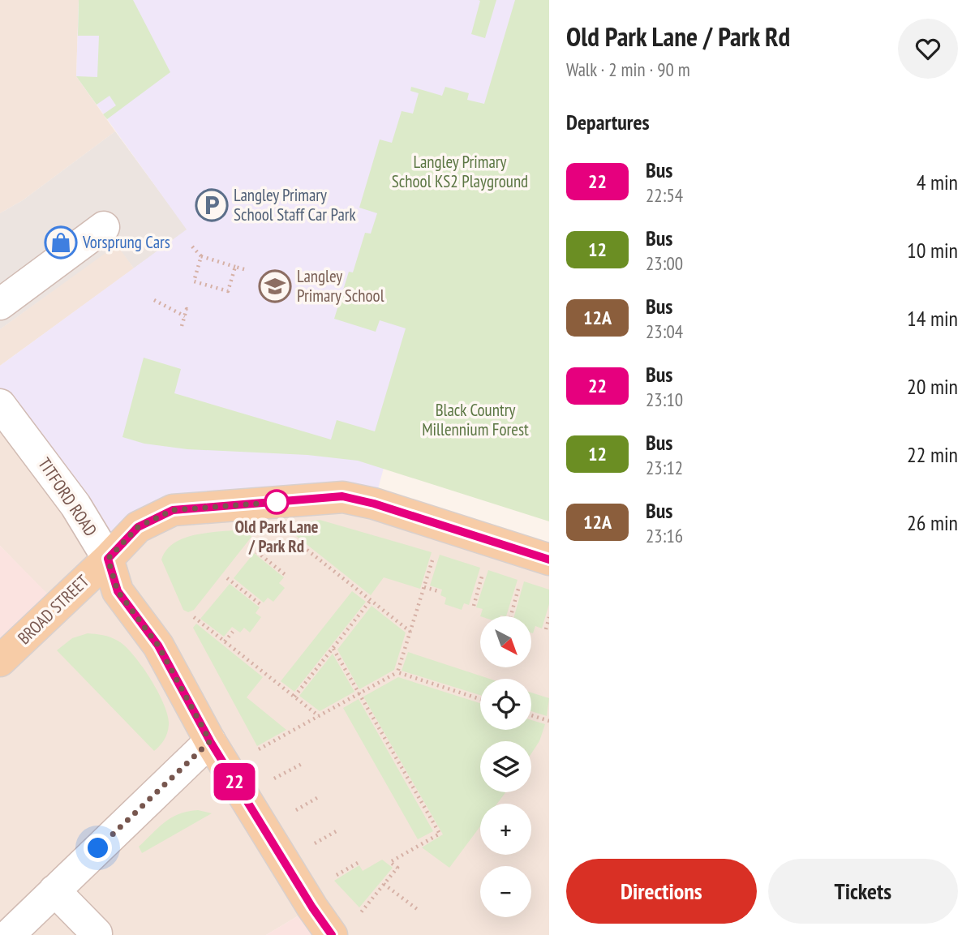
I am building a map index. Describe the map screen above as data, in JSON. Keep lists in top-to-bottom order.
{
  "streets": {
    "main road": ["TITFORD ROAD", "BROAD STREET"]
  },
  "crossings": [
    ["TITFORD ROAD", "BROAD STREET"]
  ],
  "parks": ["Langley Primary School KS2 Playground", "Black Country Millennium Forest"],
  "places": {
    "parking": ["Langley Primary School Staff Car Park"],
    "shop": ["Vorsprung Cars"],
    "school or university": ["Langley Primary School"],
    "other": ["Old Park Lane / Park Rd"]
  },
  "lines": ["bus line 22"],
  "north": "bottom right",
  "page": {
    "on_map": "22",
    "heading": [
      ["Old Park Lane / Park Rd", "Walk · 2 min · 90 m"],
      "Departures"
    ],
    "list": [
      {
        "mark": "22",
        "name": "Bus",
        "note": "22:54",
        "value": "4 min"
      },
      {
        "mark": "12",
        "name": "Bus",
        "note": "23:00",
        "value": "10 min"
      },
      {
        "mark": "12A",
        "name": "Bus",
        "note": "23:04",
        "value": "14 min"
      },
      {
        "mark": "22",
        "name": "Bus",
        "note": "23:10",
        "value": "20 min"
      },
      {
        "mark": "12",
        "name": "Bus",
        "note": "23:12",
        "value": "22 min"
      },
      {
        "mark": "12A",
        "name": "Bus",
        "note": "23:16",
        "value": "26 min"
      }
    ],
    "map_buttons": ["+", "−"],
    "buttons": ["Directions", "Tickets"]
  }
}
